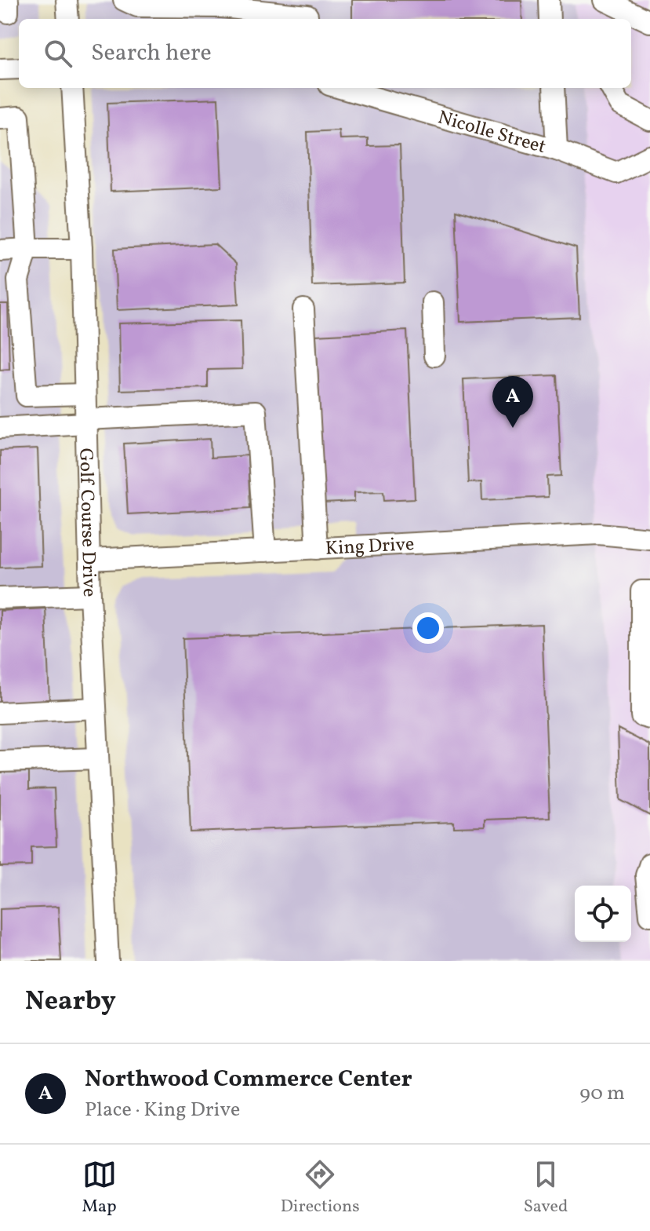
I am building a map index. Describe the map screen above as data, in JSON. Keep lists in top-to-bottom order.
{
  "streets": {
    "street": ["Nicolle Street", "Golf Course Drive", "King Drive"]
  },
  "crossings": [
    ["Golf Course Drive", "King Drive"]
  ],
  "page": {
    "search": "Search here",
    "pins": "A",
    "heading": "Nearby",
    "list": [
      {
        "mark": "A",
        "name": "Northwood Commerce Center",
        "note": "Place · King Drive",
        "value": "90 m"
      }
    ],
    "nav": ["Map", "Directions", "Saved"]
  }
}
